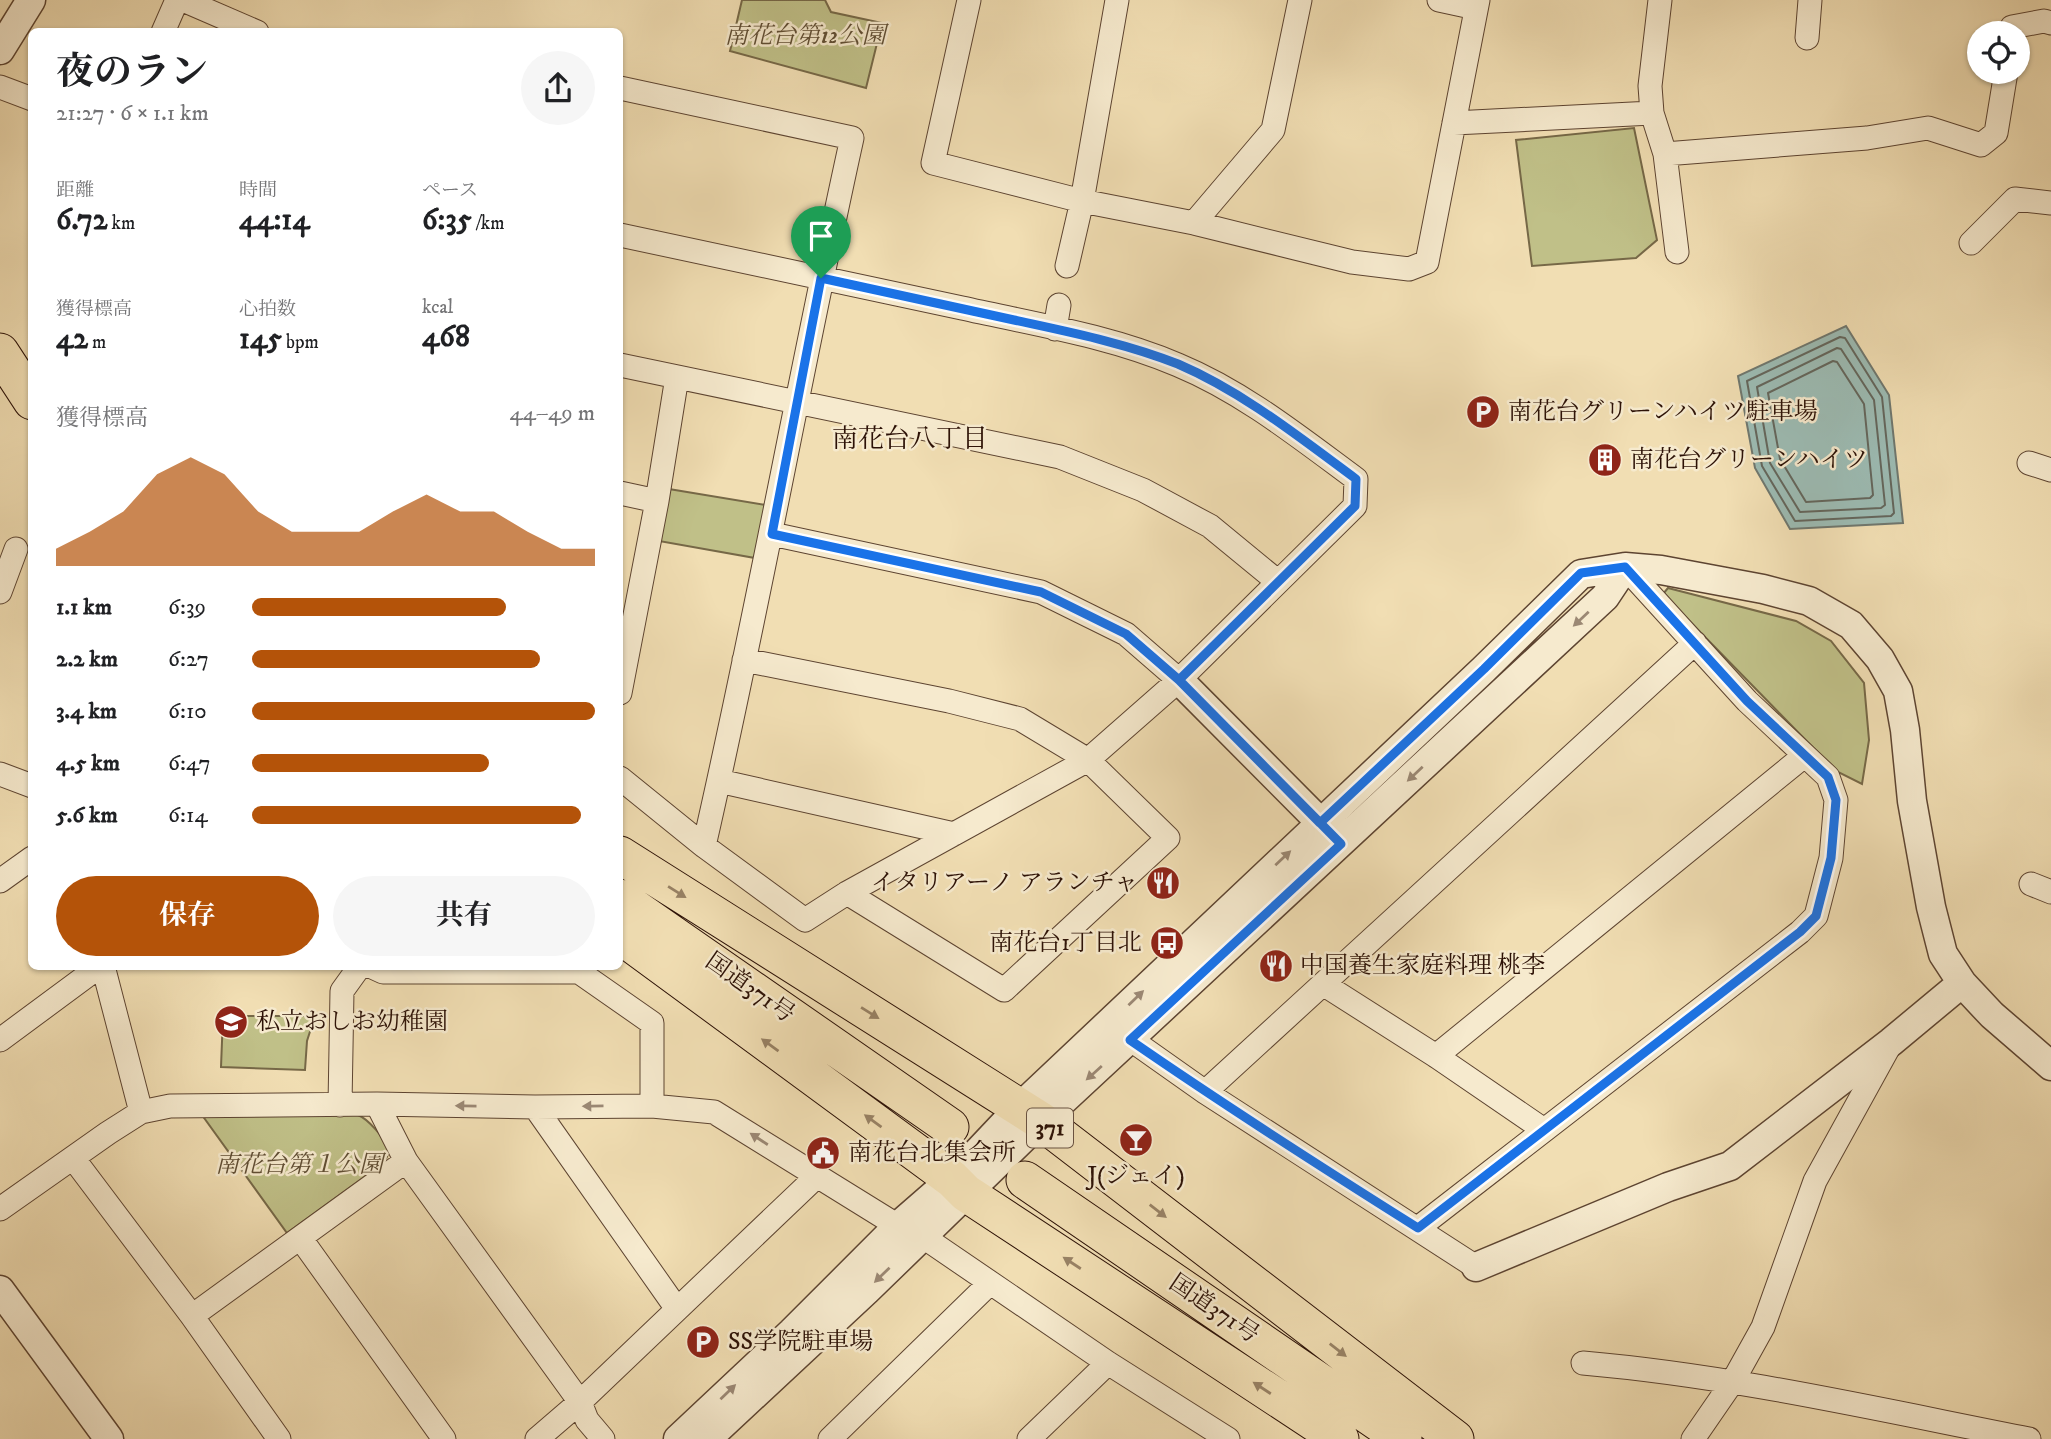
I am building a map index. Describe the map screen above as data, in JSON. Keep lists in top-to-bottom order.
{
  "streets": {
    "highway": ["国道371号", "371"]
  },
  "districts": ["南花台八丁目"],
  "parks": ["南花台第12公園", "南花台第１公園"],
  "places": {
    "parking": ["南花台グリーンハイツ駐車場", "SS学院駐車場"],
    "building": ["南花台グリーンハイツ"],
    "restaurant": ["イタリアーノ アランチャ", "中国養生家庭料理 桃李"],
    "bus stop": ["南花台1丁目北"],
    "school or university": ["私立おしお幼稚園"],
    "bar": ["J(ジェイ)"],
    "public building": ["南花台北集会所"]
  },
  "page": {
    "heading": ["夜のラン", "21:27 · 6 × 1.1 km"],
    "stats": [
      ["距離", "6.72 km"],
      ["時間", "44:14"],
      ["ペース", "6:35 /km"],
      ["獲得標高", "42 m"],
      ["心拍数", "145 bpm"],
      ["kcal", "468"]
    ],
    "chart": ["獲得標高", "44–49 m"],
    "list": [
      {
        "name": "1.1 km",
        "note": "6:39"
      },
      {
        "name": "2.2 km",
        "note": "6:27"
      },
      {
        "name": "3.4 km",
        "note": "6:10"
      },
      {
        "name": "4.5 km",
        "note": "6:47"
      },
      {
        "name": "5.6 km",
        "note": "6:14"
      }
    ],
    "buttons": ["保存", "共有"]
  }
}
